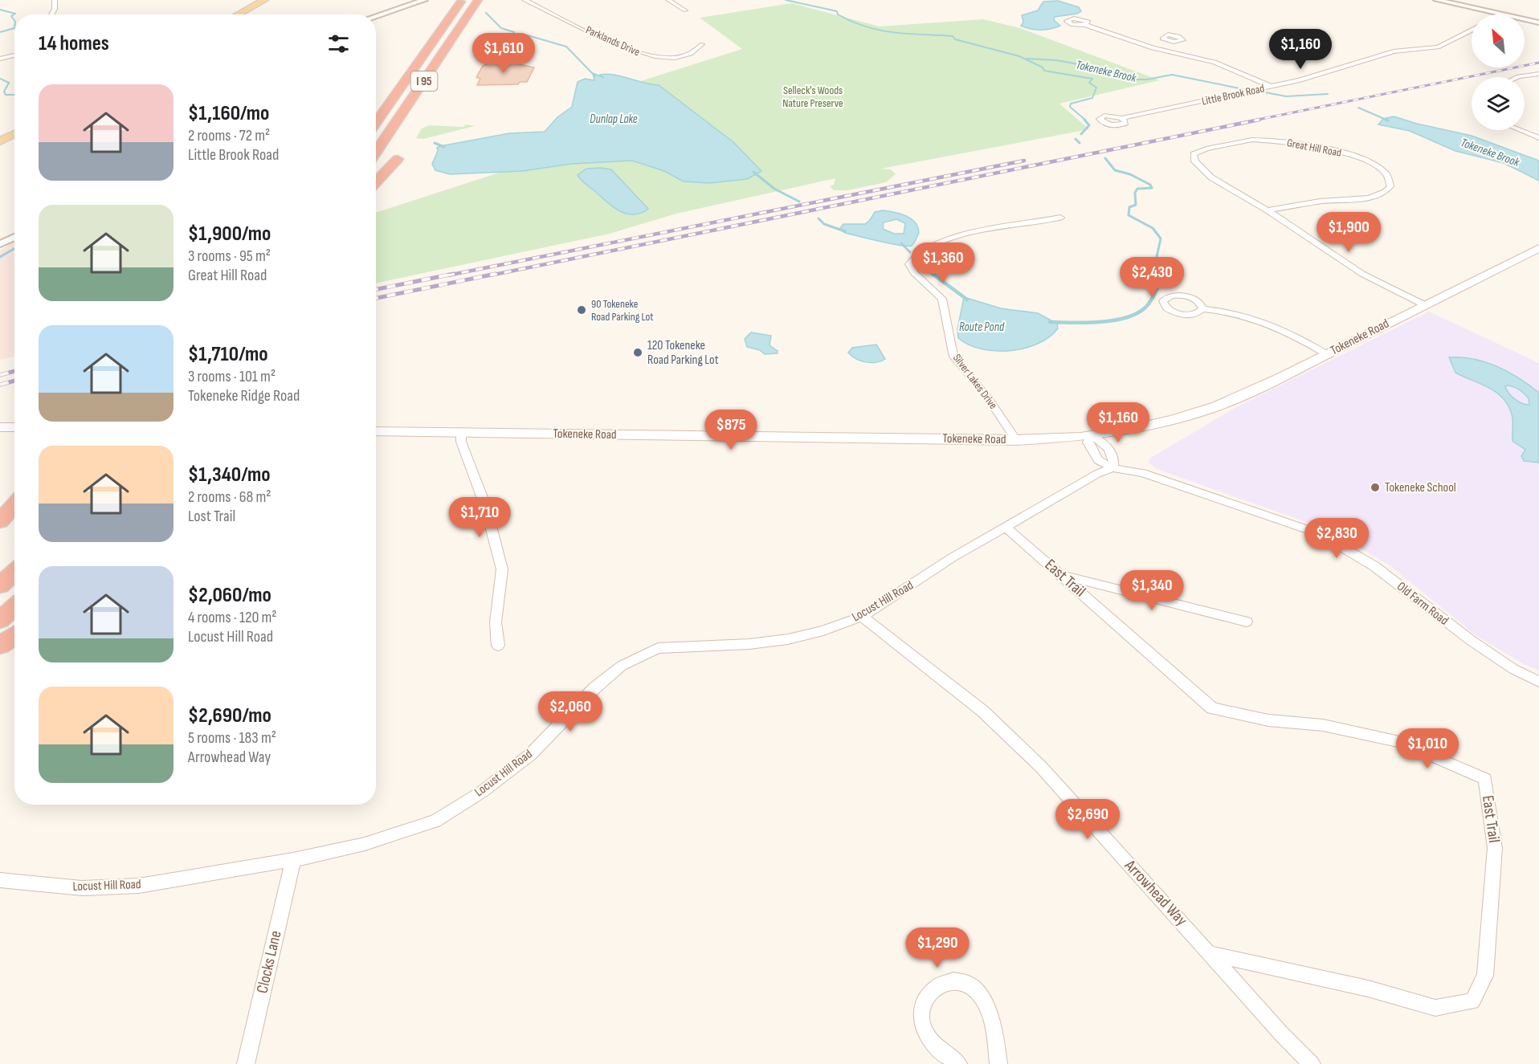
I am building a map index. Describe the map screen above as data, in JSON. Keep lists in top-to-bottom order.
{
  "streets": {
    "highway": ["I 95"],
    "main road": ["Tokeneke Road"],
    "street": [
      "Parklands Drive",
      "Little Brook Road",
      "Great Hill Road",
      "Silver Lakes Drive",
      "East Trail",
      "Locust Hill Road",
      "Old Farm Road",
      "Arrowhead Way",
      "Clocks Lane"
    ]
  },
  "crossings": [
    ["Great Hill Road", "Tokeneke Road"],
    ["Tokeneke Road", "Silver Lakes Drive"],
    ["Tokeneke Road", "Old Farm Road"],
    ["East Trail", "Locust Hill Road"],
    ["East Trail", "Arrowhead Way"],
    ["Locust Hill Road", "Old Farm Road"],
    ["Locust Hill Road", "Arrowhead Way"],
    ["Locust Hill Road", "Clocks Lane"]
  ],
  "water": ["Tokeneke Brook", "Dunlap Lake", "Route Pond"],
  "parks": ["Selleck's Woods Nature Preserve"],
  "places": ["90 Tokeneke Road Parking Lot", "120 Tokeneke Road Parking Lot", "Tokeneke School"],
  "north": "top left",
  "page": {
    "heading": "14 homes",
    "price": [
      "$1,160",
      "$1,610",
      "$1,900",
      "$1,360",
      "$2,430",
      "$1,160",
      "$875",
      "$1,710",
      "$2,830",
      "$1,340",
      "$2,060",
      "$1,010",
      "$2,690",
      "$1,290"
    ],
    "list": [
      {
        "name": "$1,160/mo",
        "note": "2 rooms · 72 m² · Little Brook Road"
      },
      {
        "name": "$1,900/mo",
        "note": "3 rooms · 95 m² · Great Hill Road"
      },
      {
        "name": "$1,710/mo",
        "note": "3 rooms · 101 m² · Tokeneke Ridge Road"
      },
      {
        "name": "$1,340/mo",
        "note": "2 rooms · 68 m² · Lost Trail"
      },
      {
        "name": "$2,060/mo",
        "note": "4 rooms · 120 m² · Locust Hill Road"
      },
      {
        "name": "$2,690/mo",
        "note": "5 rooms · 183 m² · Arrowhead Way"
      }
    ]
  }
}
